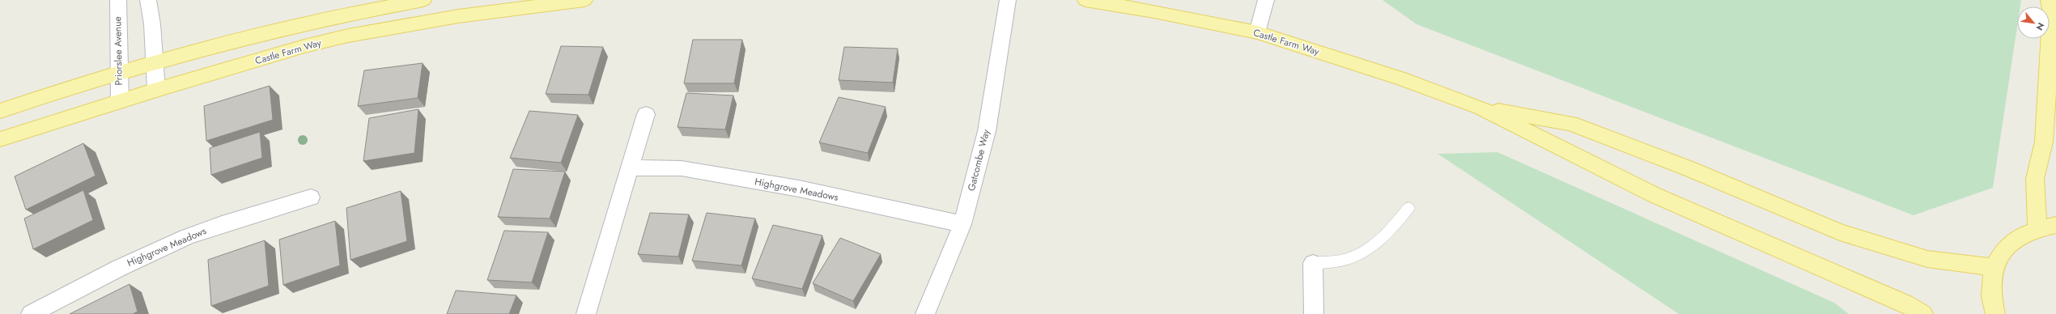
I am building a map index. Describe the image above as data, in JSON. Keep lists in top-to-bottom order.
{
  "streets": {
    "main road": ["Castle Farm Way"],
    "street": ["Priorslee Avenue", "Gatcombe Way", "Highgrove Meadows"]
  },
  "crossings": [
    ["Castle Farm Way", "Priorslee Avenue"],
    ["Gatcombe Way", "Highgrove Meadows"]
  ],
  "north": "bottom right"
}
